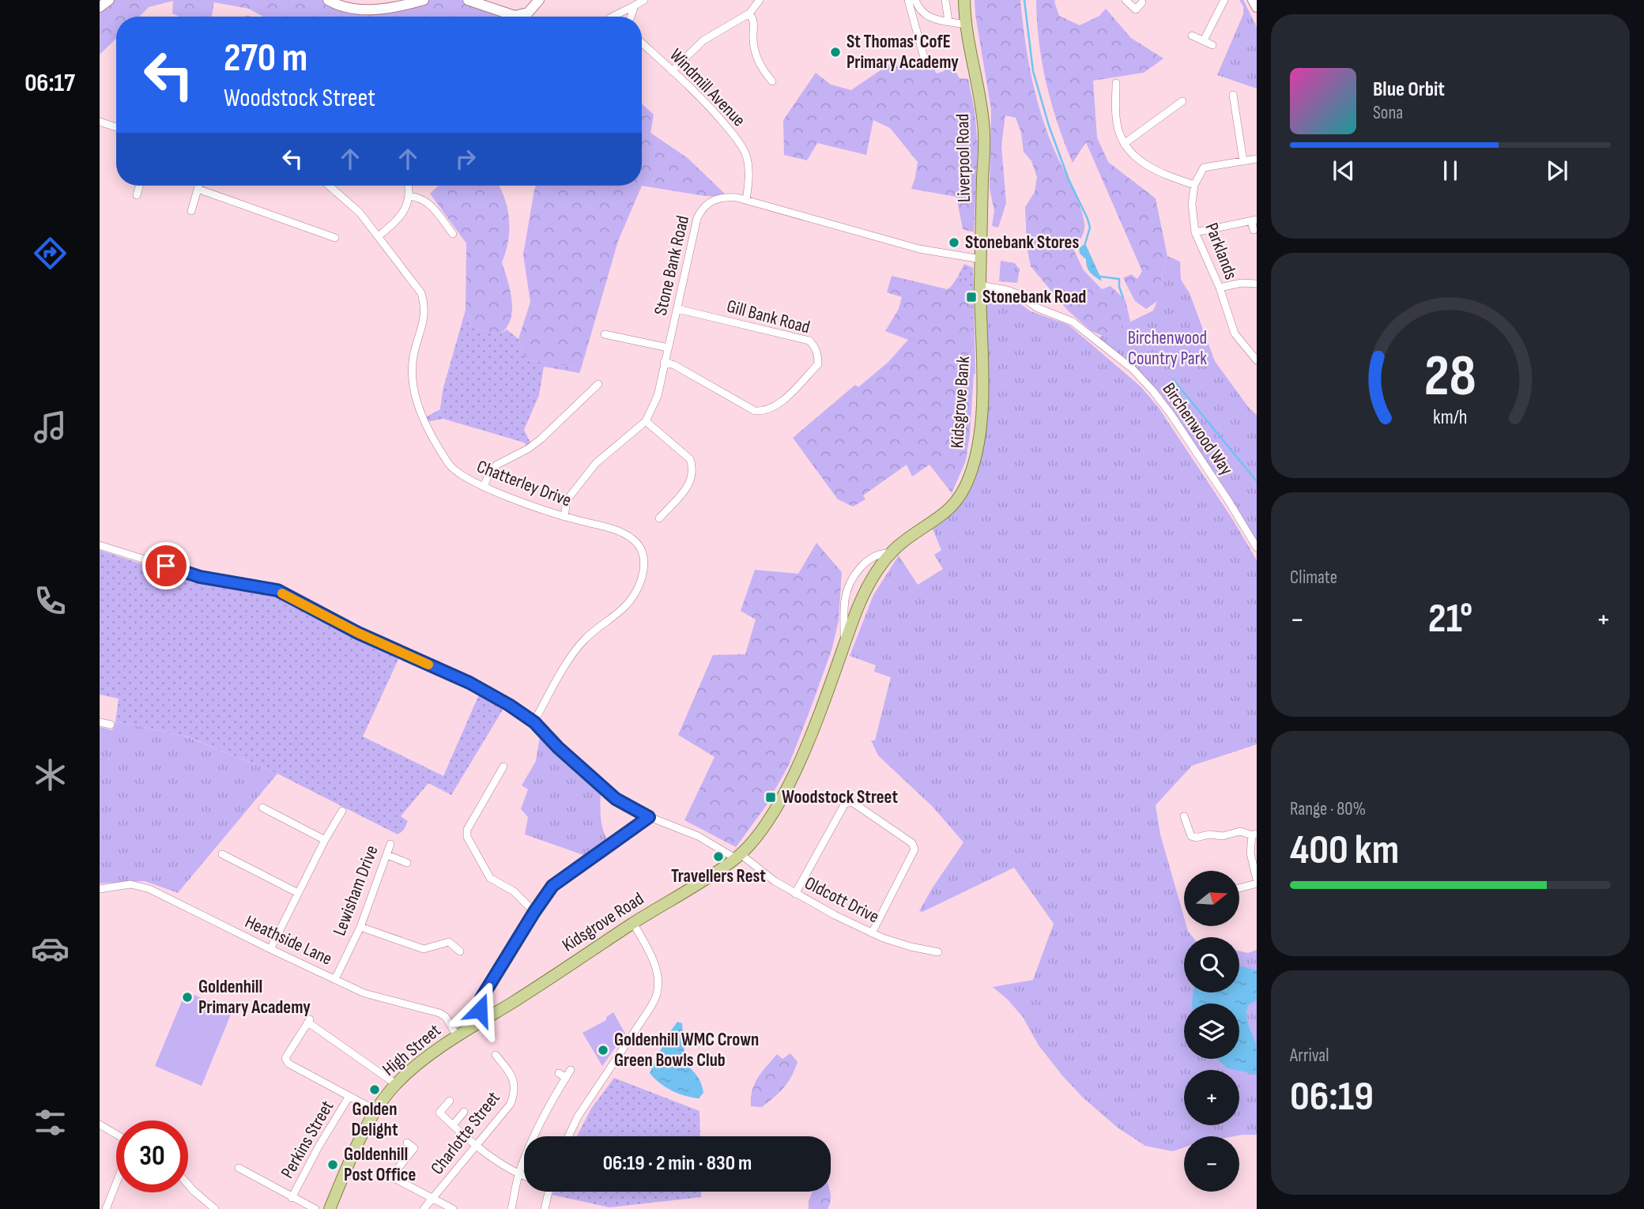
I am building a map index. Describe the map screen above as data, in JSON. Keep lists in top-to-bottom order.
{
  "streets": {
    "main road": [
      "Liverpool Road",
      "Kidsgrove Bank",
      "Kidsgrove Road",
      "High Street"
    ],
    "street": [
      "Windmill Avenue",
      "Parklands",
      "Stone Bank Road",
      "Gill Bank Road",
      "Birchenwood Way",
      "Chatterley Drive",
      "Lewisham Drive",
      "Oldcott Drive",
      "Heathside Lane",
      "Charlotte Street",
      "Perkins Street"
    ]
  },
  "crossings": [
    ["Windmill Avenue", "Stone Bank Road"],
    ["Liverpool Road", "Stone Bank Road"],
    ["Liverpool Road", "Kidsgrove Bank"],
    ["Liverpool Road", "Birchenwood Way"],
    ["Stone Bank Road", "Gill Bank Road"],
    ["Stone Bank Road", "Chatterley Drive"],
    ["Kidsgrove Bank", "Oldcott Drive"],
    ["Kidsgrove Bank", "Kidsgrove Road"],
    ["Lewisham Drive", "Heathside Lane"],
    ["Oldcott Drive", "Kidsgrove Road"],
    ["Kidsgrove Road", "High Street"],
    ["Heathside Lane", "High Street"]
  ],
  "parks": ["Birchenwood Country Park"],
  "places": {
    "other": [
      "St Thomas' CofE Primary Academy",
      "Stonebank Stores",
      "Travellers Rest",
      "Goldenhill Primary Academy",
      "Goldenhill WMC Crown Green Bowls Club",
      "Golden Delight",
      "Goldenhill Post Office"
    ],
    "transit": ["Stonebank Road", "Woodstock Street"]
  },
  "north": "right",
  "page": {
    "tabs": "06:17",
    "turn": ["270 m", "Woodstock Street"],
    "song": ["Blue Orbit", "Sona"],
    "tile": [
      "Climate",
      ["Range · 80%", "400 km"],
      ["Arrival", "06:19"]
    ],
    "heat": ["−", "21°", "+"],
    "map_buttons": ["+", "−"],
    "limit": "30",
    "trip": "06:19 · 2 min · 830 m",
    "gauge": ["28", "km/h"]
  }
}
